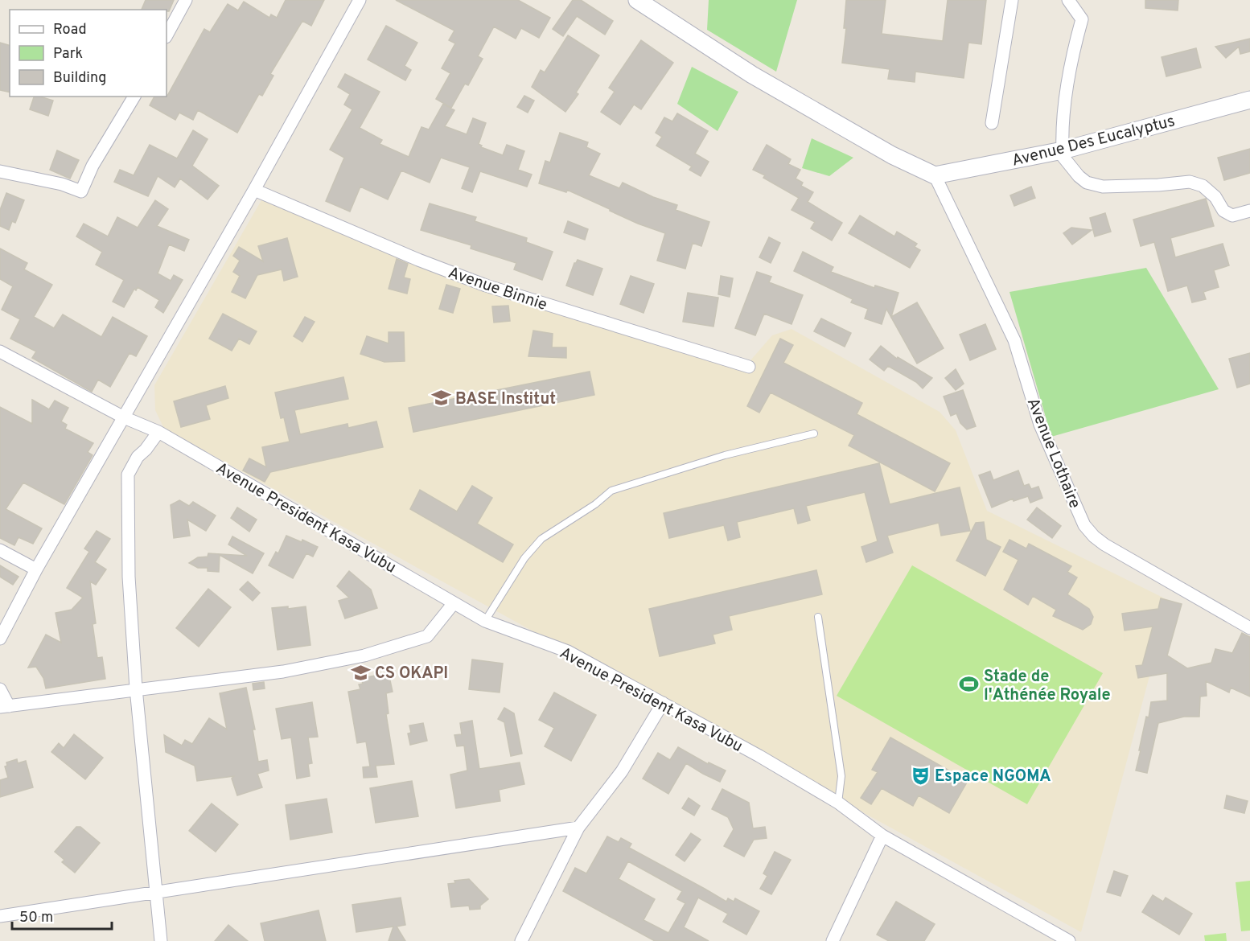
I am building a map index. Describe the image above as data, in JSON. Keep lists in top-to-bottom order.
{
  "streets": {
    "street": [
      "Avenue Des Eucalyptus",
      "Avenue Binnie",
      "Avenue Lothaire",
      "Avenue President Kasa Vubu"
    ]
  },
  "crossings": [
    ["Avenue Des Eucalyptus", "Avenue Lothaire"]
  ],
  "places": {
    "school or university": ["BASE Institut", "CS OKAPI"],
    "sports": ["Stade de l'Athénée Royale"],
    "theatre": ["Espace NGOMA"]
  },
  "legend": ["Road", "Park", "Building"],
  "scale_bar": "50 m"
}
